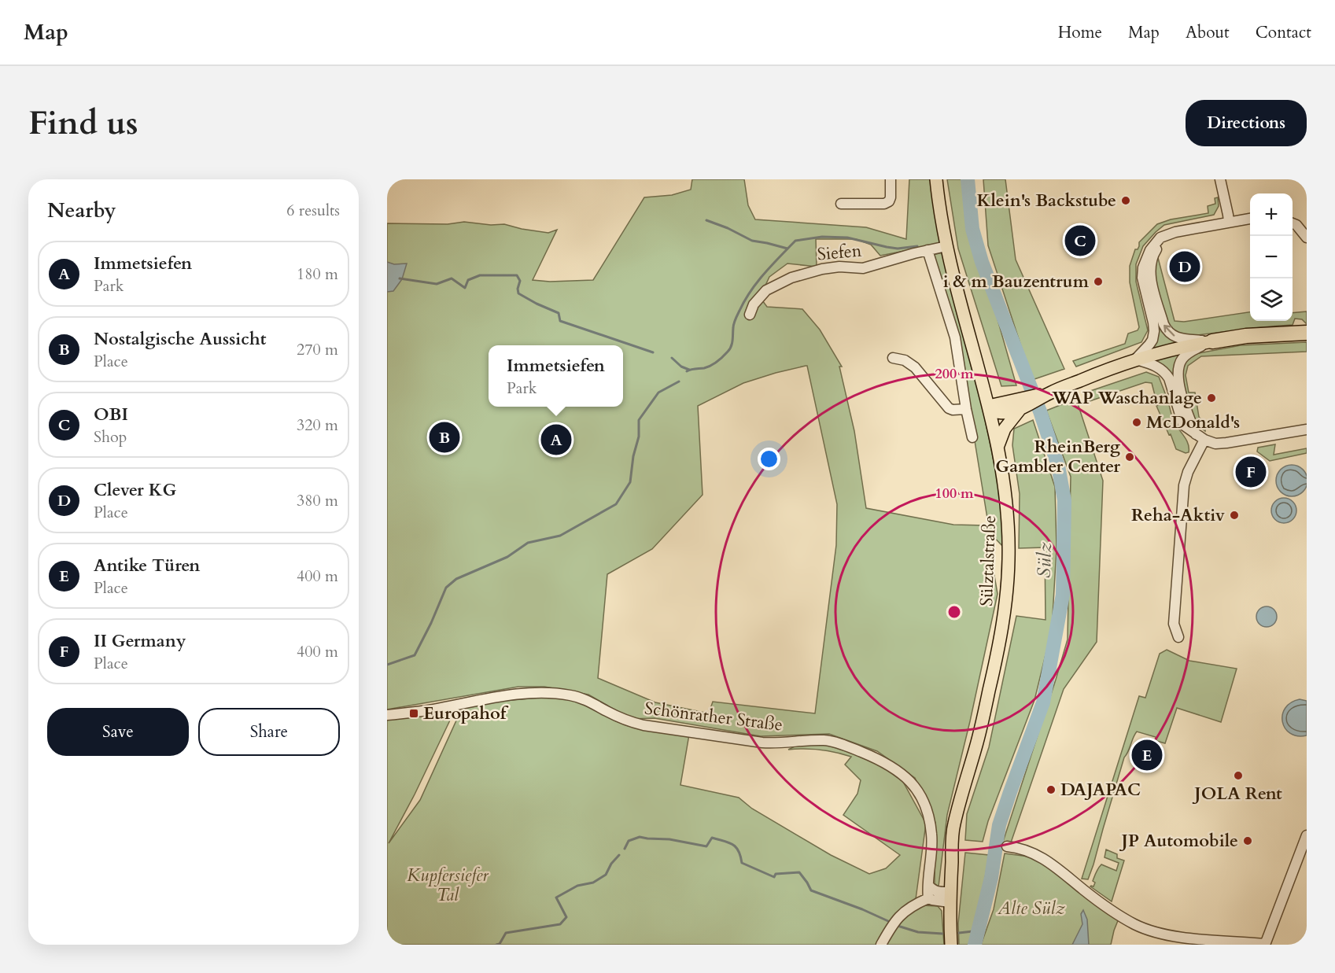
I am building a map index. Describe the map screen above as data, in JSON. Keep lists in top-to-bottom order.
{
  "streets": {
    "main road": ["Sülztalstraße"],
    "street": ["Siefen", "Schönrather Straße"]
  },
  "crossings": [
    ["Siefen", "Sülztalstraße"]
  ],
  "water": ["Sülz"],
  "parks": ["Kupfersiefer Tal", "Alte Sülz"],
  "places": {
    "other": [
      "Klein's Backstube",
      "i & m Bauzentrum",
      "WAP Waschanlage",
      "McDonald's",
      "RheinBerg Gambler Center",
      "Reha-Aktiv",
      "JOLA Rent",
      "DAJAPAC",
      "JP Automobile"
    ],
    "transit": ["Europahof"]
  },
  "page": {
    "header": "Map",
    "nav": [
      "Home",
      "Map",
      "About",
      "Contact"
    ],
    "buttons": [
      "Directions",
      ["Save", "Share"]
    ],
    "title": "Find us",
    "heading": ["Nearby", "6 results"],
    "map_buttons": ["+", "−"],
    "pins": [
      "C",
      "D",
      "B",
      "A",
      "F",
      "E"
    ],
    "list": [
      {
        "mark": "A",
        "name": "Immetsiefen",
        "note": "Park",
        "value": "180 m"
      },
      {
        "mark": "B",
        "name": "Nostalgische Aussicht",
        "note": "Place",
        "value": "270 m"
      },
      {
        "mark": "C",
        "name": "OBI",
        "note": "Shop",
        "value": "320 m"
      },
      {
        "mark": "D",
        "name": "Clever KG",
        "note": "Place",
        "value": "380 m"
      },
      {
        "mark": "E",
        "name": "Antike Türen",
        "note": "Place",
        "value": "400 m"
      },
      {
        "mark": "F",
        "name": "II Germany",
        "note": "Place",
        "value": "400 m"
      }
    ],
    "popup": ["Immetsiefen", "Park"]
  },
  "rings": ["200 m", "100 m"]
}
